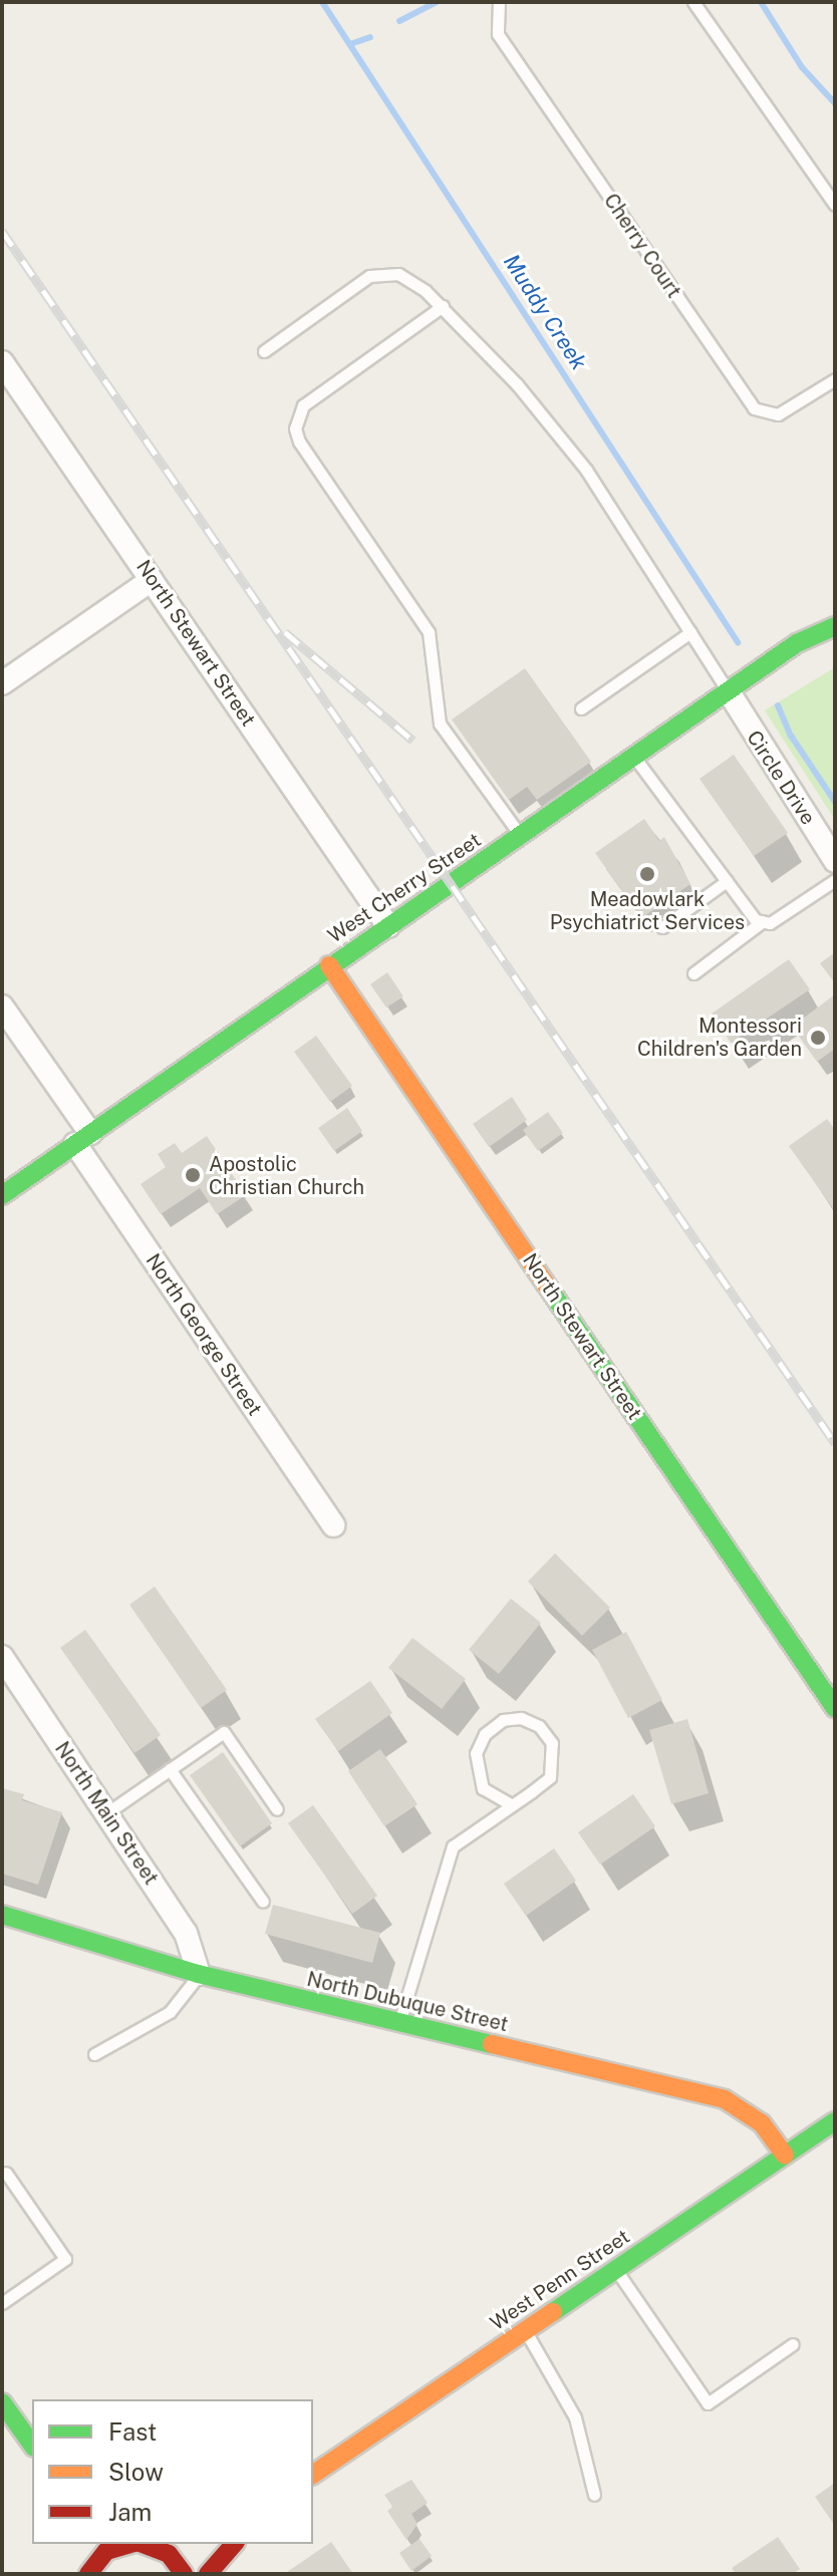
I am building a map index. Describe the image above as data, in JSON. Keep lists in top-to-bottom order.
{
  "streets": {
    "street": [
      "North Stewart Street",
      "Circle Drive",
      "West Cherry Street",
      "North George Street",
      "North Main Street",
      "North Dubuque Street",
      "West Penn Street"
    ],
    "lane": ["Cherry Court"]
  },
  "crossings": [
    ["North Stewart Street", "West Cherry Street"],
    ["Circle Drive", "West Cherry Street"],
    ["West Cherry Street", "North George Street"],
    ["North Main Street", "North Dubuque Street"],
    ["North Dubuque Street", "West Penn Street"]
  ],
  "water": ["Muddy Creek"],
  "places": ["Meadowlark Psychiatrict Services", "Montessori Children's Garden", "Apostolic Christian Church"],
  "legend": ["Fast", "Slow", "Jam"]
}
